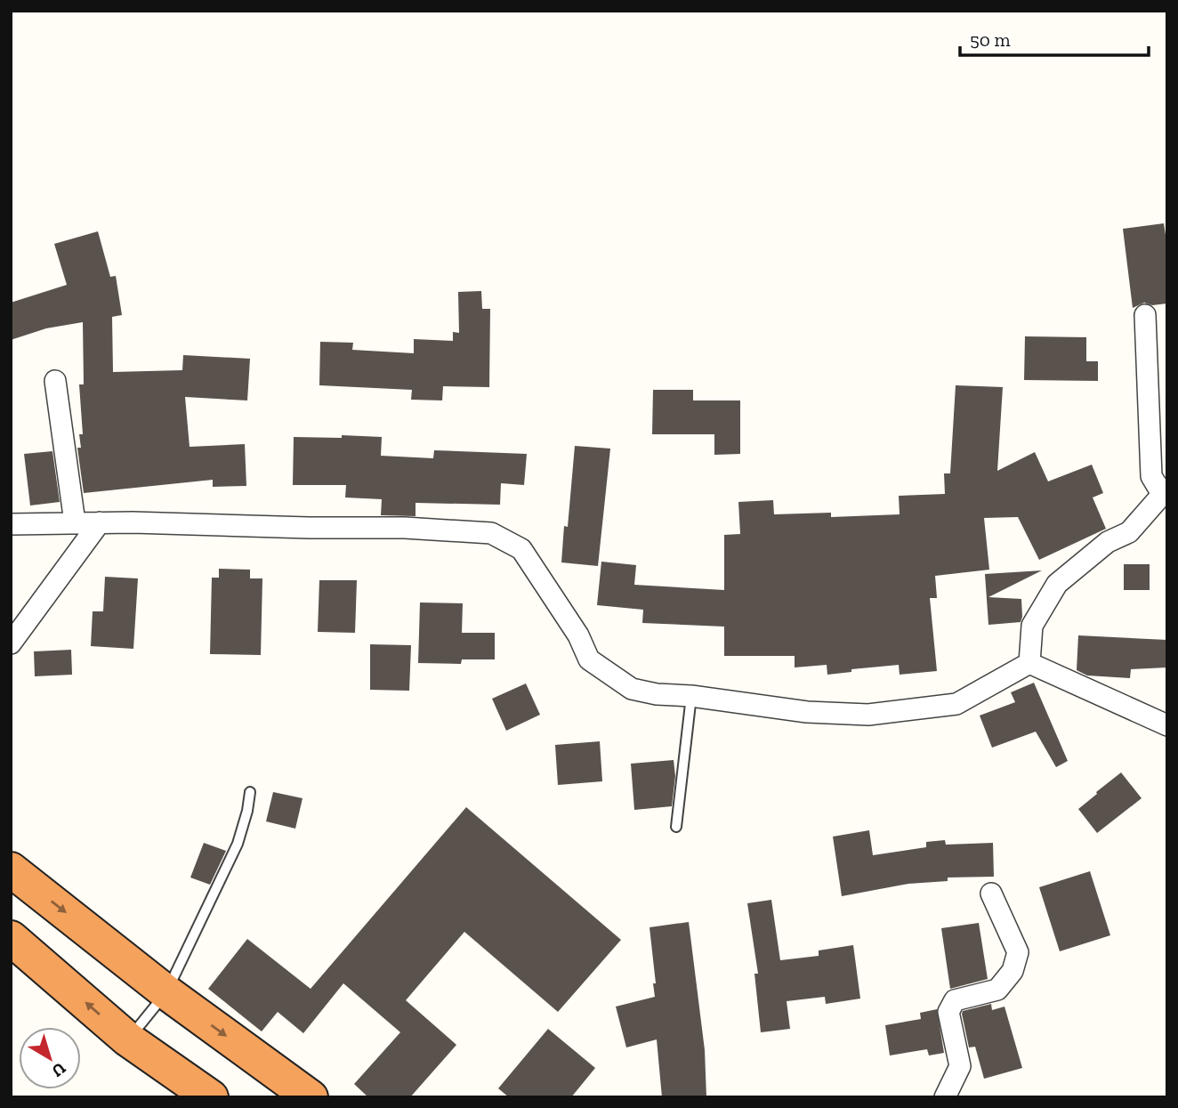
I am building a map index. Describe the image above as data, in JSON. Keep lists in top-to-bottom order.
{
  "scale_bar": "50 m",
  "north": "bottom right"
}
